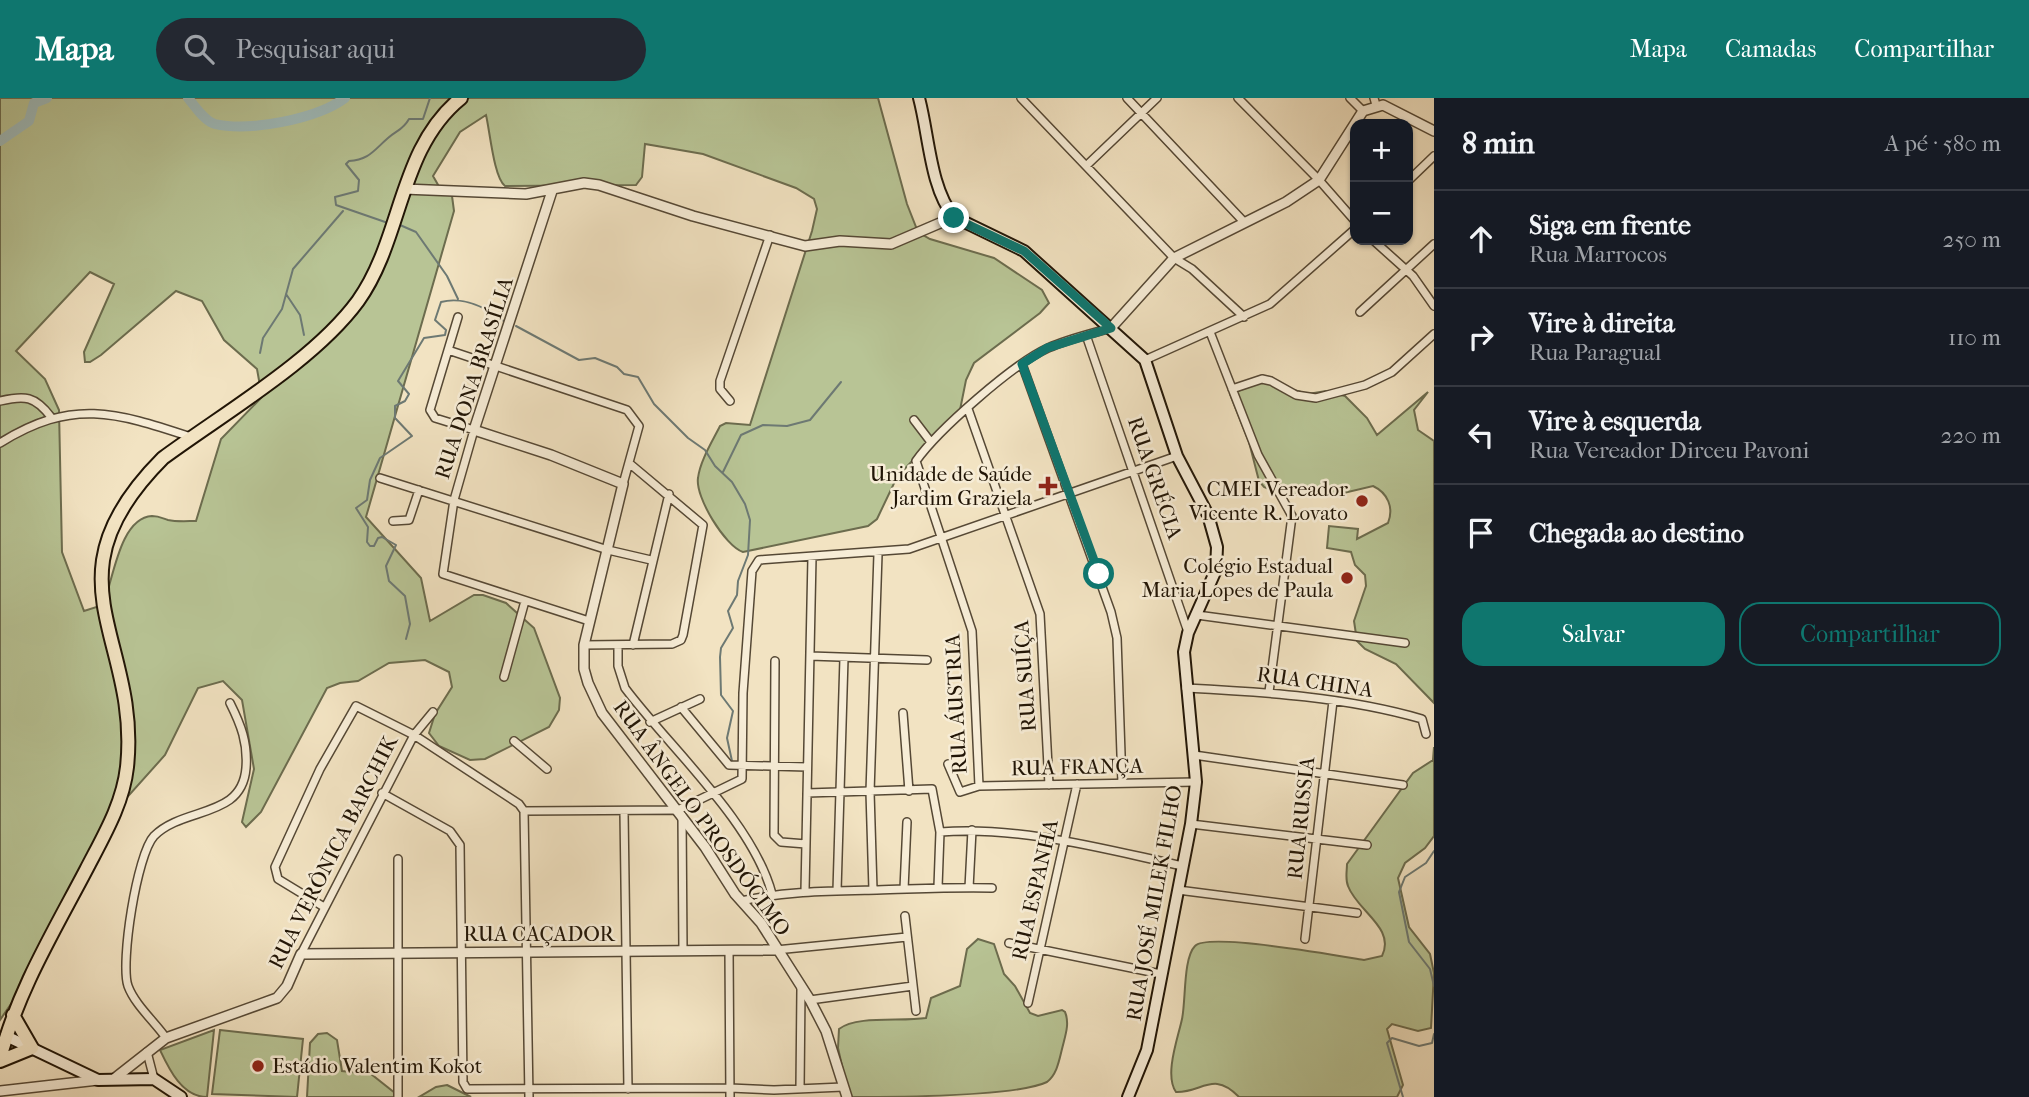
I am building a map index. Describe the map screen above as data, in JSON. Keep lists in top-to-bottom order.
{
  "streets": {
    "main road": ["RUA JOSÉ MILEK FILHO"],
    "street": [
      "RUA DONA BRASÍLIA",
      "RUA GRÉCIA",
      "RUA SUÍÇA",
      "RUA CHINA",
      "RUA ÁUSTRIA",
      "RUA FRANÇA",
      "RUA ÂNGELO PROSDÓCIMO",
      "RUA RUSSIA",
      "RUA VERÔNICA BARCHIK",
      "RUA ESPANHA",
      "RUA CAÇADOR"
    ]
  },
  "crossings": [
    ["RUA DONA BRASÍLIA", "RUA ÂNGELO PROSDÓCIMO"],
    ["RUA GRÉCIA", "RUA JOSÉ MILEK FILHO"],
    ["RUA SUÍÇA", "RUA FRANÇA"],
    ["RUA CHINA", "RUA RUSSIA"],
    ["RUA CHINA", "RUA JOSÉ MILEK FILHO"],
    ["RUA ÁUSTRIA", "RUA FRANÇA"],
    ["RUA FRANÇA", "RUA ESPANHA"],
    ["RUA FRANÇA", "RUA JOSÉ MILEK FILHO"],
    ["RUA ÂNGELO PROSDÓCIMO", "RUA CAÇADOR"],
    ["RUA VERÔNICA BARCHIK", "RUA CAÇADOR"]
  ],
  "places": {
    "health": ["Unidade de Saúde Jardim Graziela"],
    "other": ["CMEI Vereador Vicente R. Lovato", "Colégio Estadual Maria Lopes de Paula", "Estádio Valentim Kokot"]
  },
  "page": {
    "header": "Mapa",
    "search": "Pesquisar aqui",
    "nav": ["Mapa", "Camadas", "Compartilhar"],
    "heading": ["8 min", "A pé · 580 m"],
    "map_buttons": ["+", "−"],
    "list": [
      ["Siga em frente", "Rua Marrocos", "250 m"],
      ["Vire à direita", "Rua Paragual", "110 m"],
      ["Vire à esquerda", "Rua Vereador Dirceu Pavoni", "220 m"],
      "Chegada ao destino"
    ],
    "buttons": ["Salvar", "Compartilhar"]
  }
}
